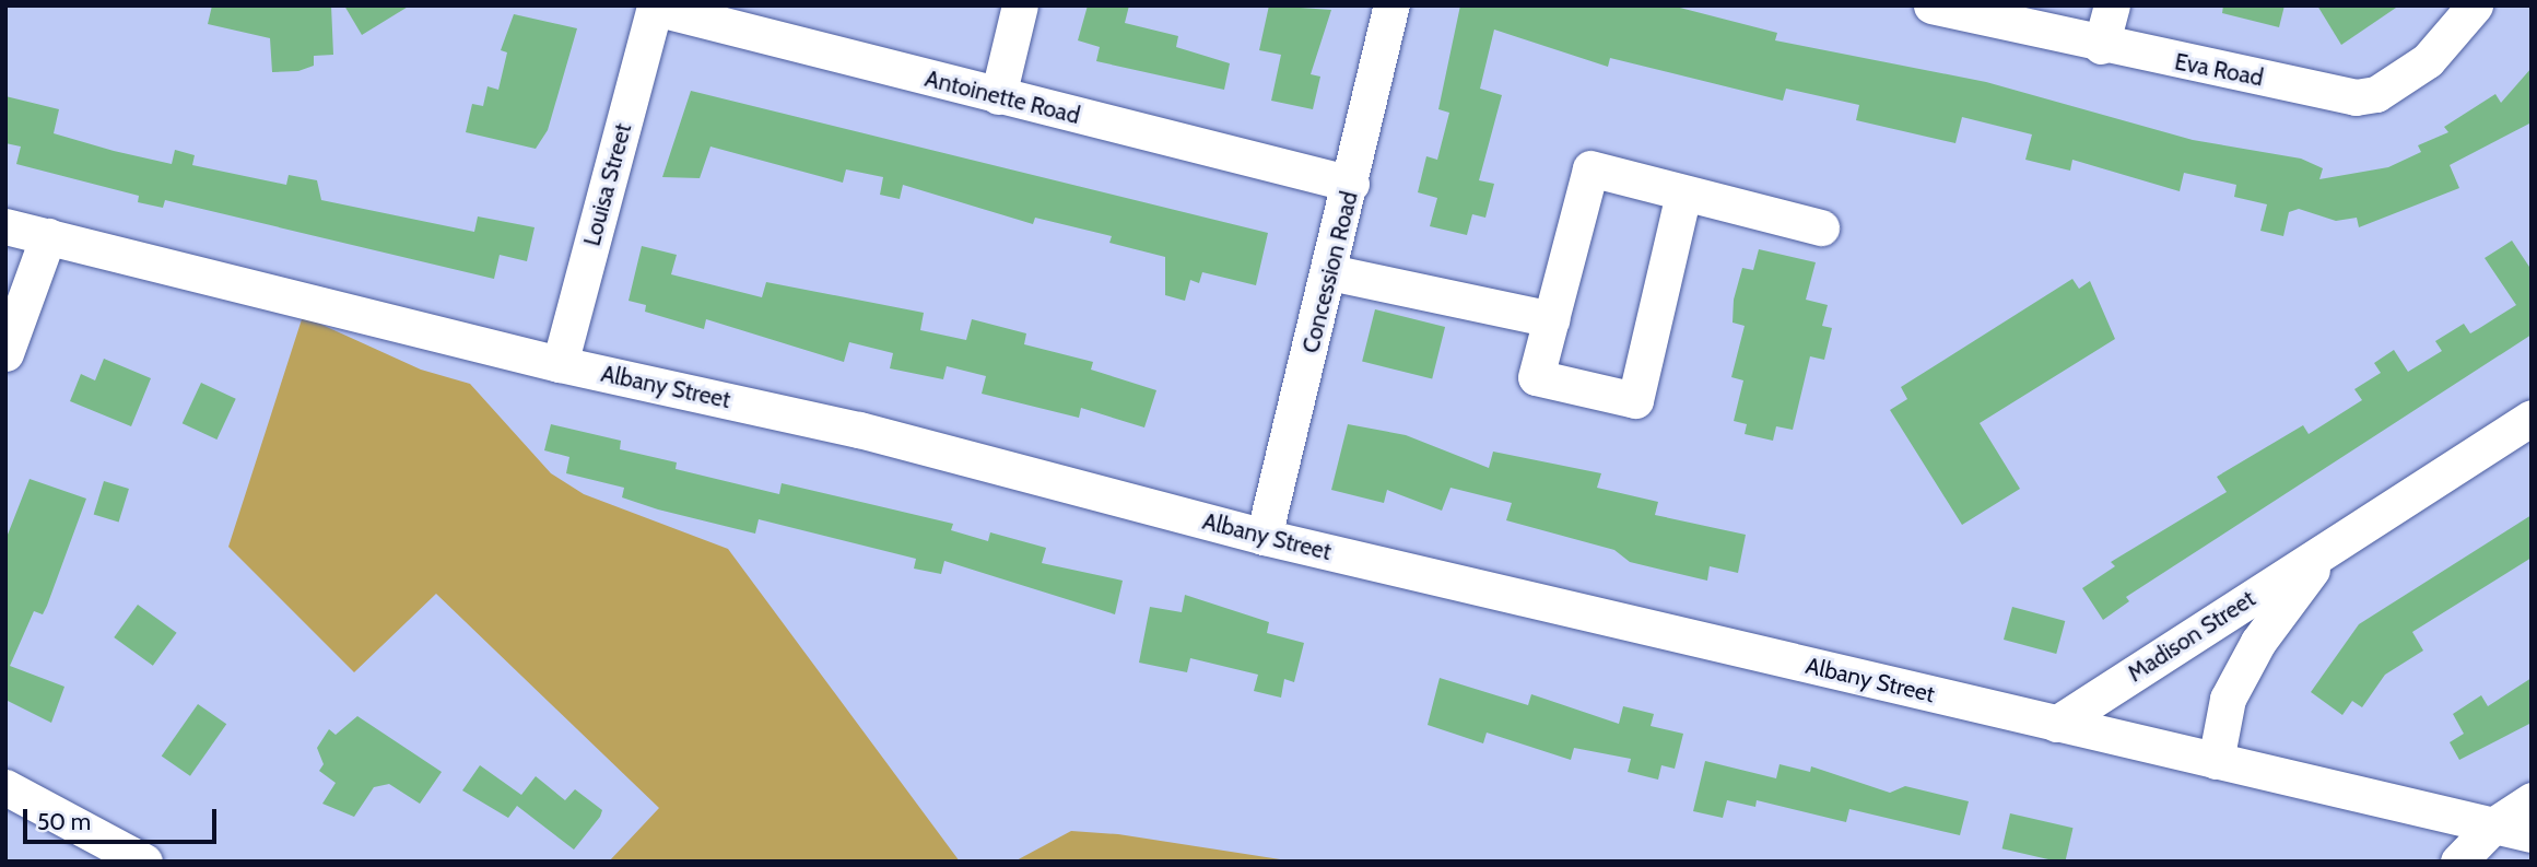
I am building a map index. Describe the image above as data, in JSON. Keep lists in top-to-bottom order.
{
  "streets": {
    "street": [
      "Eva Road",
      "Antoinette Road",
      "Louisa Street",
      "Concession Road",
      "Albany Street",
      "Madison Street"
    ]
  },
  "crossings": [
    ["Antoinette Road", "Louisa Street"],
    ["Antoinette Road", "Concession Road"],
    ["Louisa Street", "Albany Street"],
    ["Concession Road", "Albany Street"],
    ["Albany Street", "Madison Street"]
  ],
  "scale_bar": "50 m"
}
